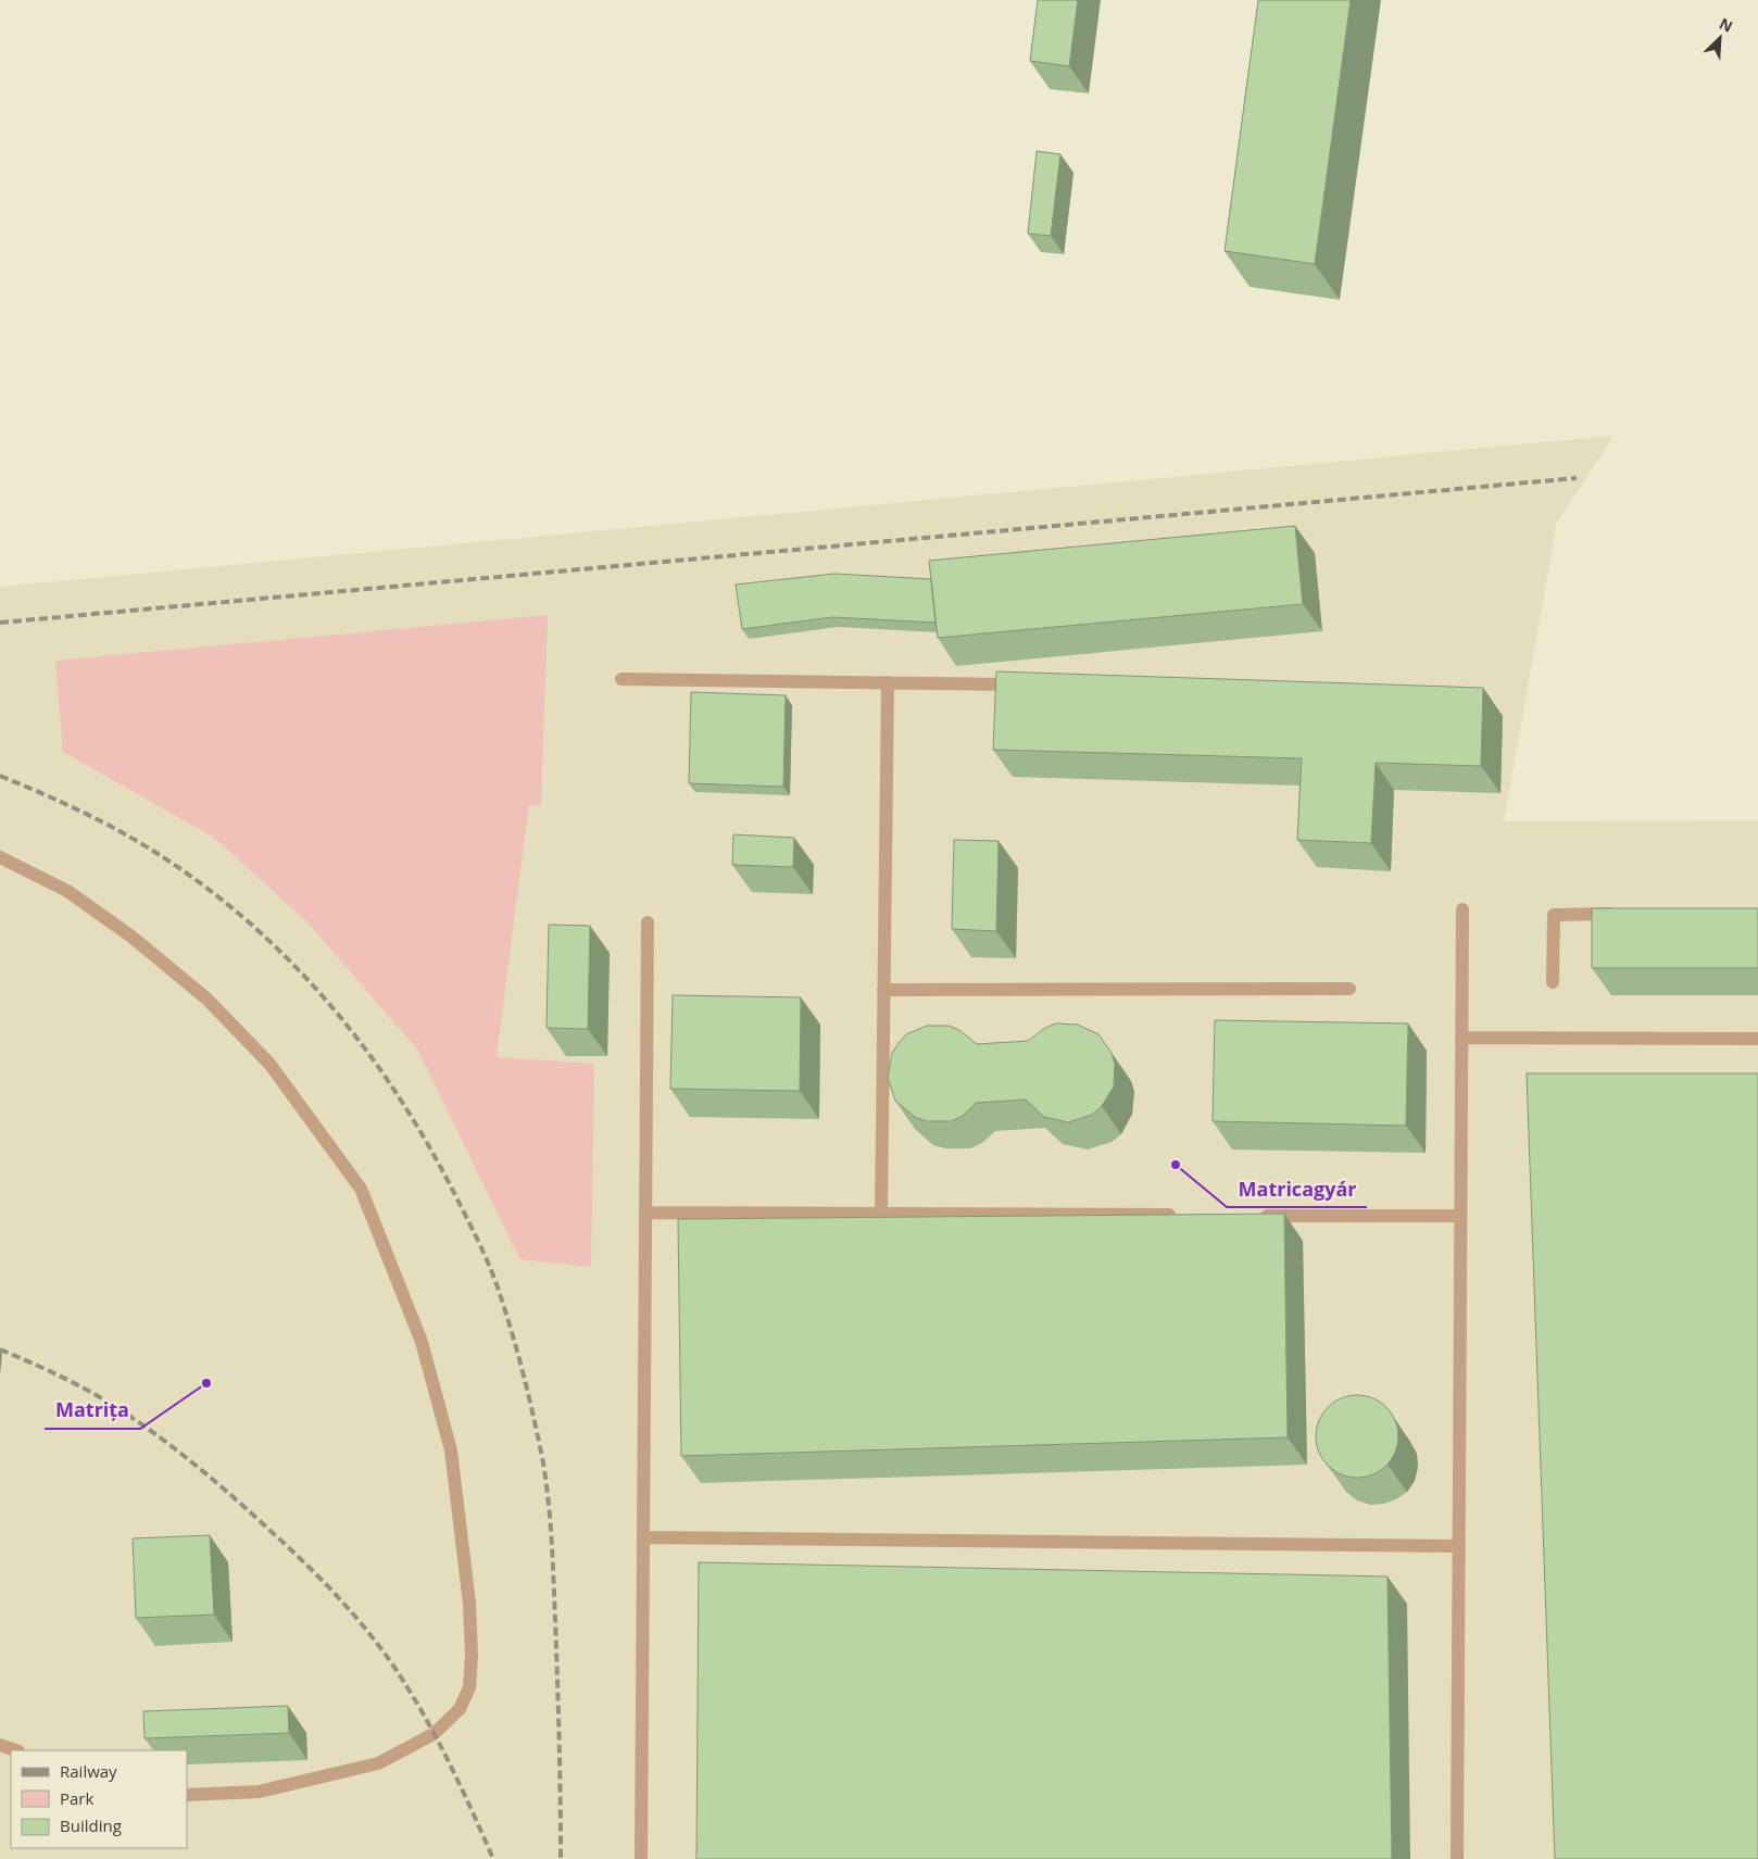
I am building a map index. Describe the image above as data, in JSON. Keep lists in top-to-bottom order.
{
  "places": ["Matricagyár", "Matrița"],
  "legend": ["Railway", "Park", "Building"],
  "north": "top right"
}
